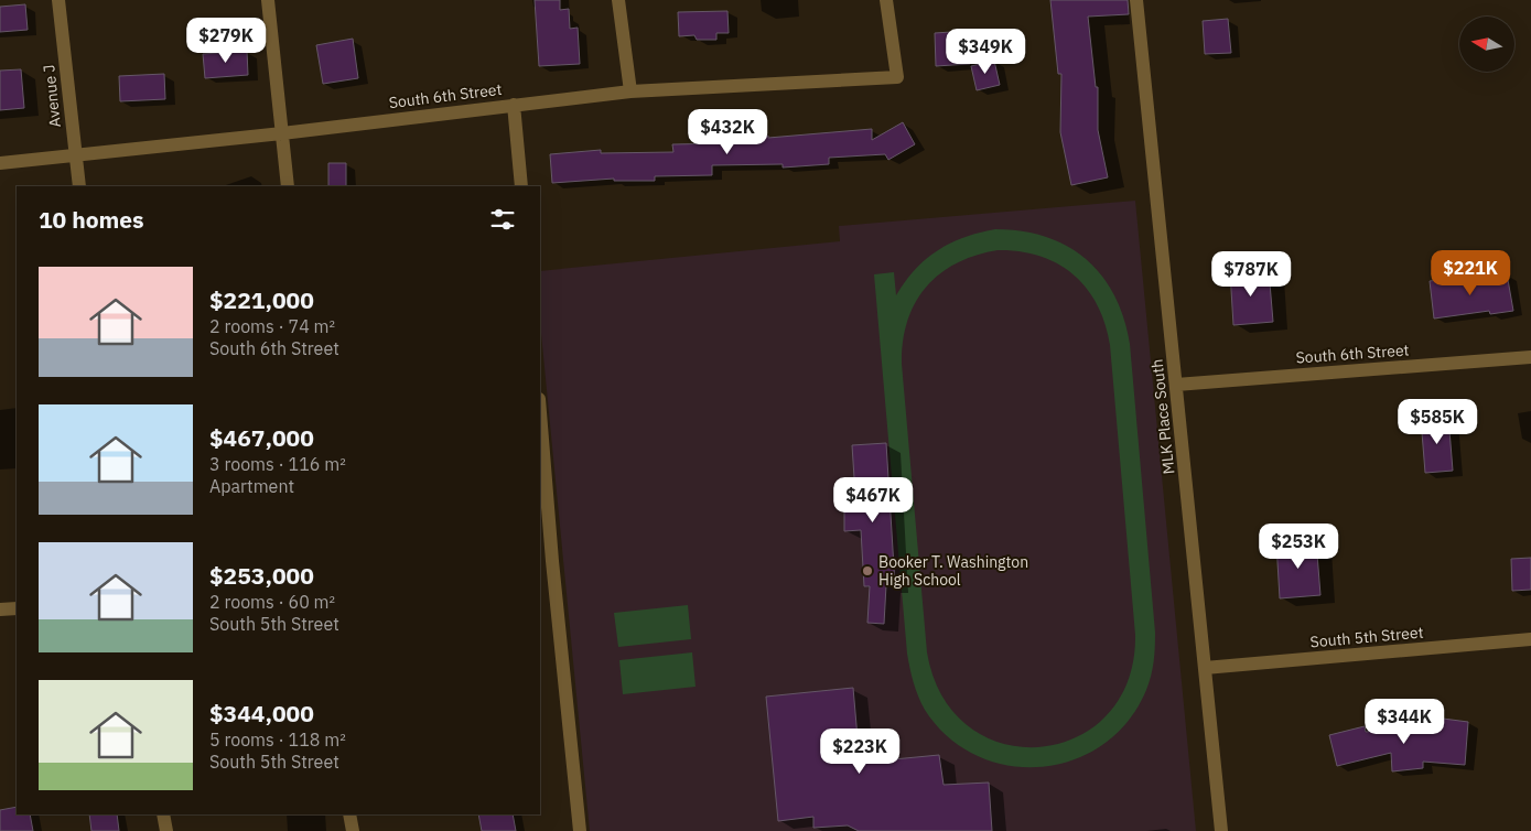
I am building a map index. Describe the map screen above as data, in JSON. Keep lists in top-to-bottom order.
{
  "streets": {
    "street": [
      "Avenue J",
      "South 6th Street",
      "MLK Place South",
      "South 5th Street"
    ]
  },
  "crossings": [
    ["Avenue J", "South 6th Street"],
    ["South 6th Street", "MLK Place South"],
    ["MLK Place South", "South 5th Street"]
  ],
  "places": ["Booker T. Washington High School"],
  "north": "left",
  "page": {
    "price": [
      "$279K",
      "$349K",
      "$432K",
      "$221K",
      "$787K",
      "$585K",
      "$467K",
      "$253K",
      "$344K",
      "$223K"
    ],
    "heading": "10 homes",
    "list": [
      {
        "name": "$221,000",
        "note": "2 rooms · 74 m² · South 6th Street"
      },
      {
        "name": "$467,000",
        "note": "3 rooms · 116 m² · Apartment"
      },
      {
        "name": "$253,000",
        "note": "2 rooms · 60 m² · South 5th Street"
      },
      {
        "name": "$344,000",
        "note": "5 rooms · 118 m² · South 5th Street"
      }
    ]
  }
}
